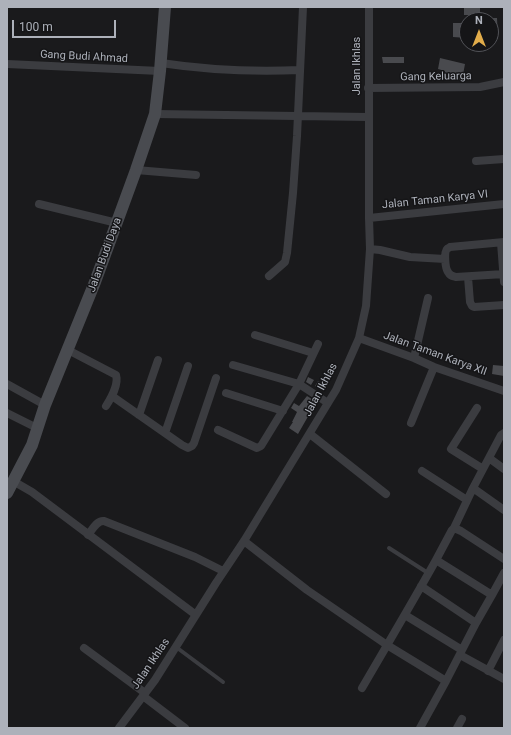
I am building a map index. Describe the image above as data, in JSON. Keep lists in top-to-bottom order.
{
  "streets": {
    "street": [
      "Gang Budi Ahmad",
      "Jalan Ikhlas",
      "Gang Keluarga",
      "Jalan Taman Karya VI",
      "Jalan Budi Daya",
      "Jalan Taman Karya XII"
    ]
  },
  "crossings": [
    ["Gang Budi Ahmad", "Jalan Budi Daya"],
    ["Jalan Ikhlas", "Gang Keluarga"],
    ["Jalan Ikhlas", "Jalan Taman Karya VI"],
    ["Jalan Ikhlas", "Jalan Taman Karya XII"]
  ],
  "scale_bar": "100 m",
  "north": "top"
}
